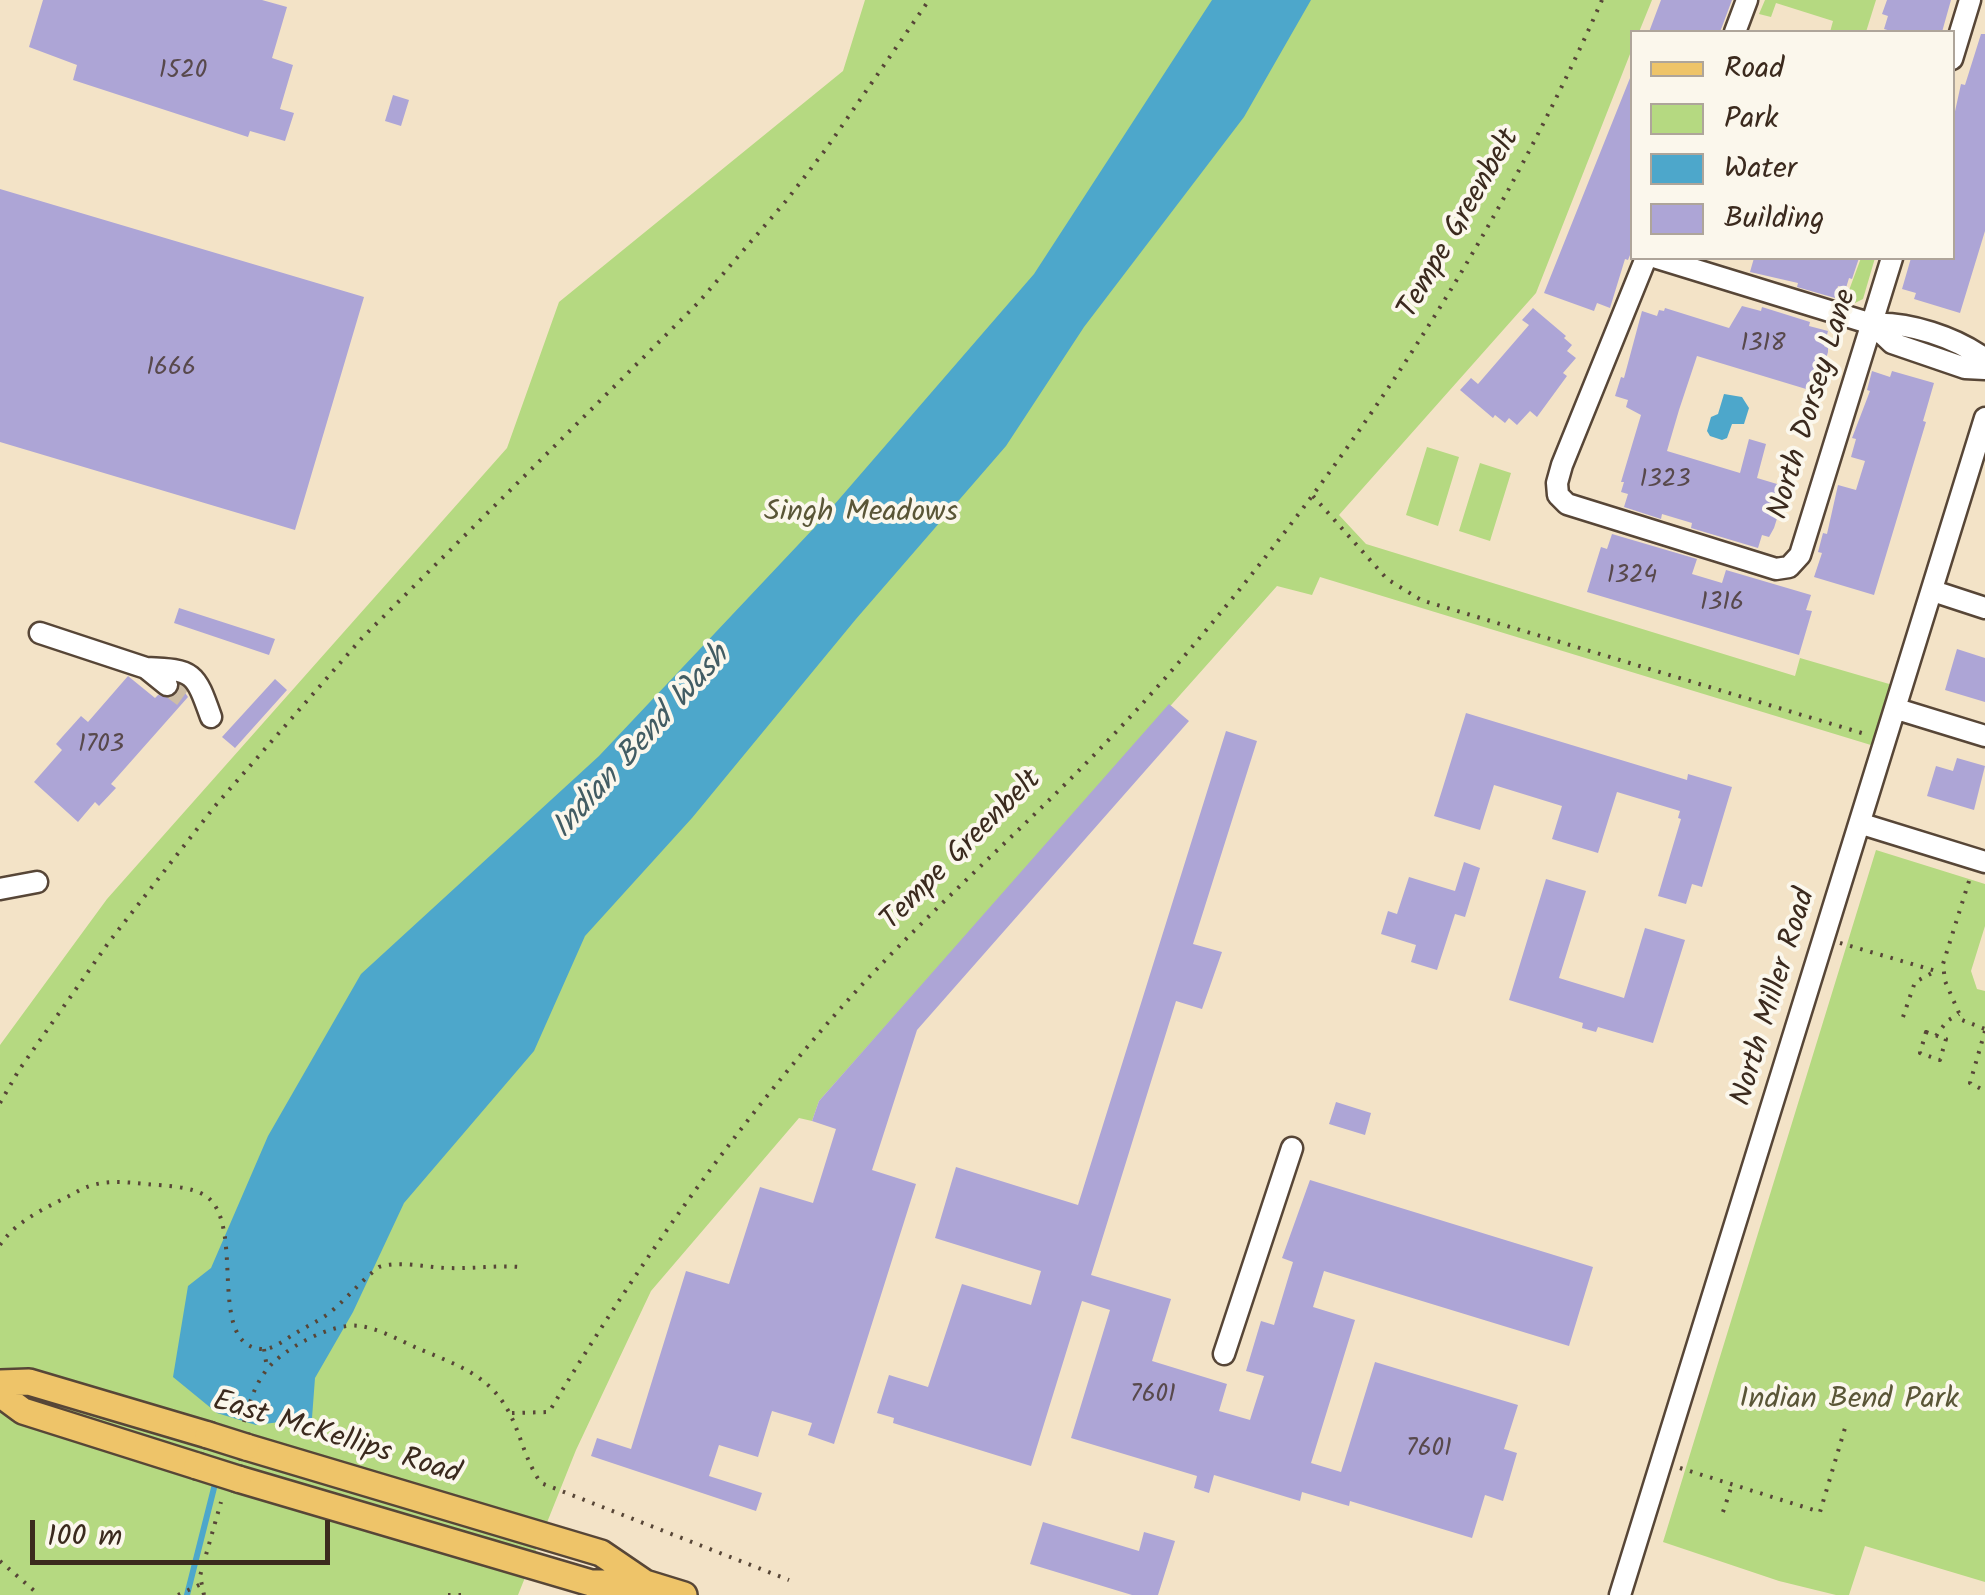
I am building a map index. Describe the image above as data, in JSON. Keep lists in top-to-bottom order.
{
  "streets": {
    "main road": ["East McKellips Road"],
    "street": ["North Dorsey Lane", "North Miller Road"],
    "path": ["Tempe Greenbelt"]
  },
  "water": ["Indian Bend Wash"],
  "parks": ["Singh Meadows", "Indian Bend Park"],
  "house_numbers": [
    "1520",
    "1318",
    "1666",
    "1323",
    "1324",
    "1316",
    "1703",
    "7601",
    "7601"
  ],
  "legend": [
    "Road",
    "Park",
    "Water",
    "Building"
  ],
  "scale_bar": "100 m"
}
